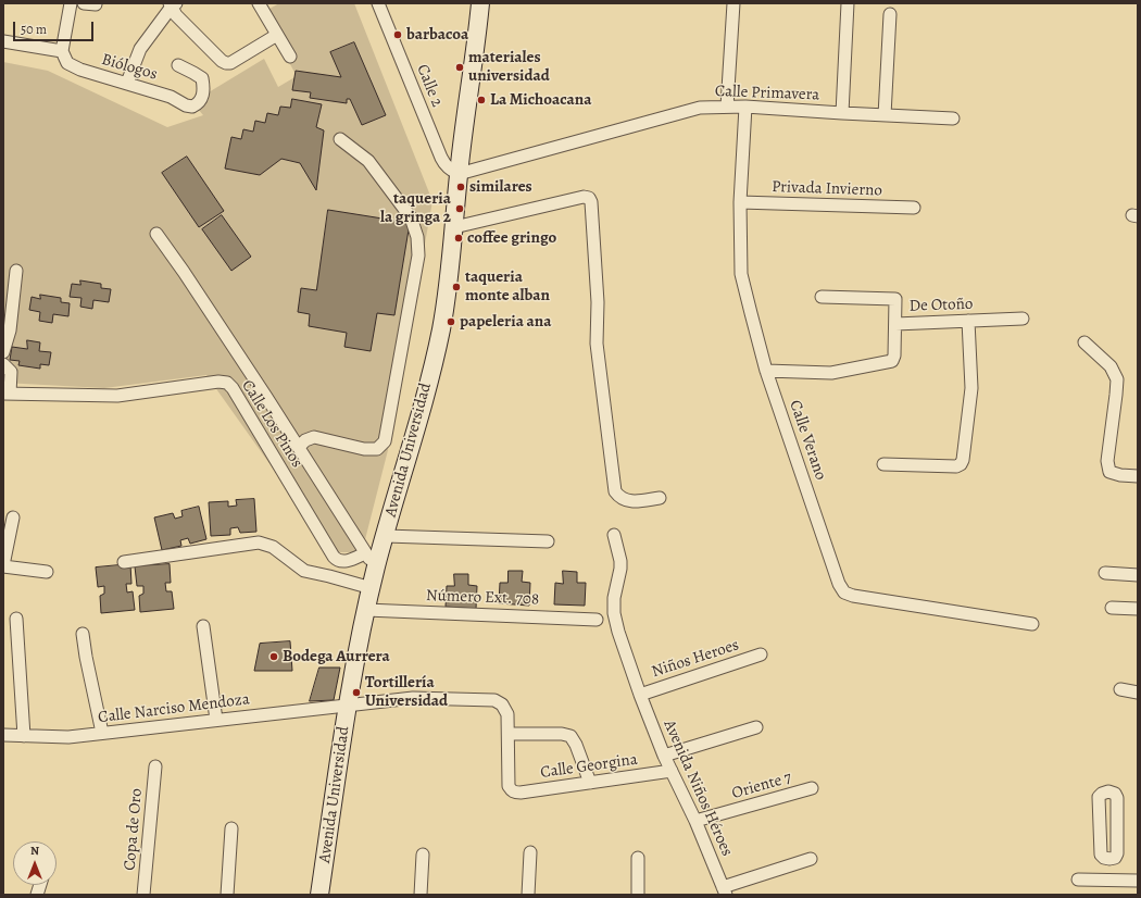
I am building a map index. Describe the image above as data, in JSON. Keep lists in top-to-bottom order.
{
  "streets": {
    "street": [
      "Biólogos",
      "Calle 2",
      "Calle Primavera",
      "Privada Invierno",
      "De Otoño",
      "Calle Los Pinos",
      "Calle Verano",
      "Avenida Universidad",
      "Número Ext. 708",
      "Niños Heroes",
      "Calle Narciso Mendoza",
      "Calle Georgina",
      "Oriente 7",
      "Avenida Niños Héroes",
      "Copa de Oro"
    ]
  },
  "crossings": [
    ["Calle 2", "Calle Primavera"],
    ["Calle 2", "Avenida Universidad"],
    ["Calle Primavera", "Calle Verano"],
    ["Calle Primavera", "Avenida Universidad"],
    ["Privada Invierno", "Calle Verano"],
    ["De Otoño", "Calle Verano"],
    ["Avenida Universidad", "Número Ext. 708"],
    ["Avenida Universidad", "Calle Narciso Mendoza"],
    ["Niños Heroes", "Avenida Niños Héroes"],
    ["Calle Narciso Mendoza", "Calle Georgina"],
    ["Calle Georgina", "Avenida Niños Héroes"],
    ["Oriente 7", "Avenida Niños Héroes"]
  ],
  "places": [
    "barbacoa",
    "materiales universidad",
    "La Michoacana",
    "similares",
    "taqueria la gringa 2",
    "coffee gringo",
    "taqueria monte alban",
    "papeleria ana",
    "Bodega Aurrera",
    "Tortillería Universidad"
  ],
  "scale_bar": "50 m",
  "north": "top"
}
